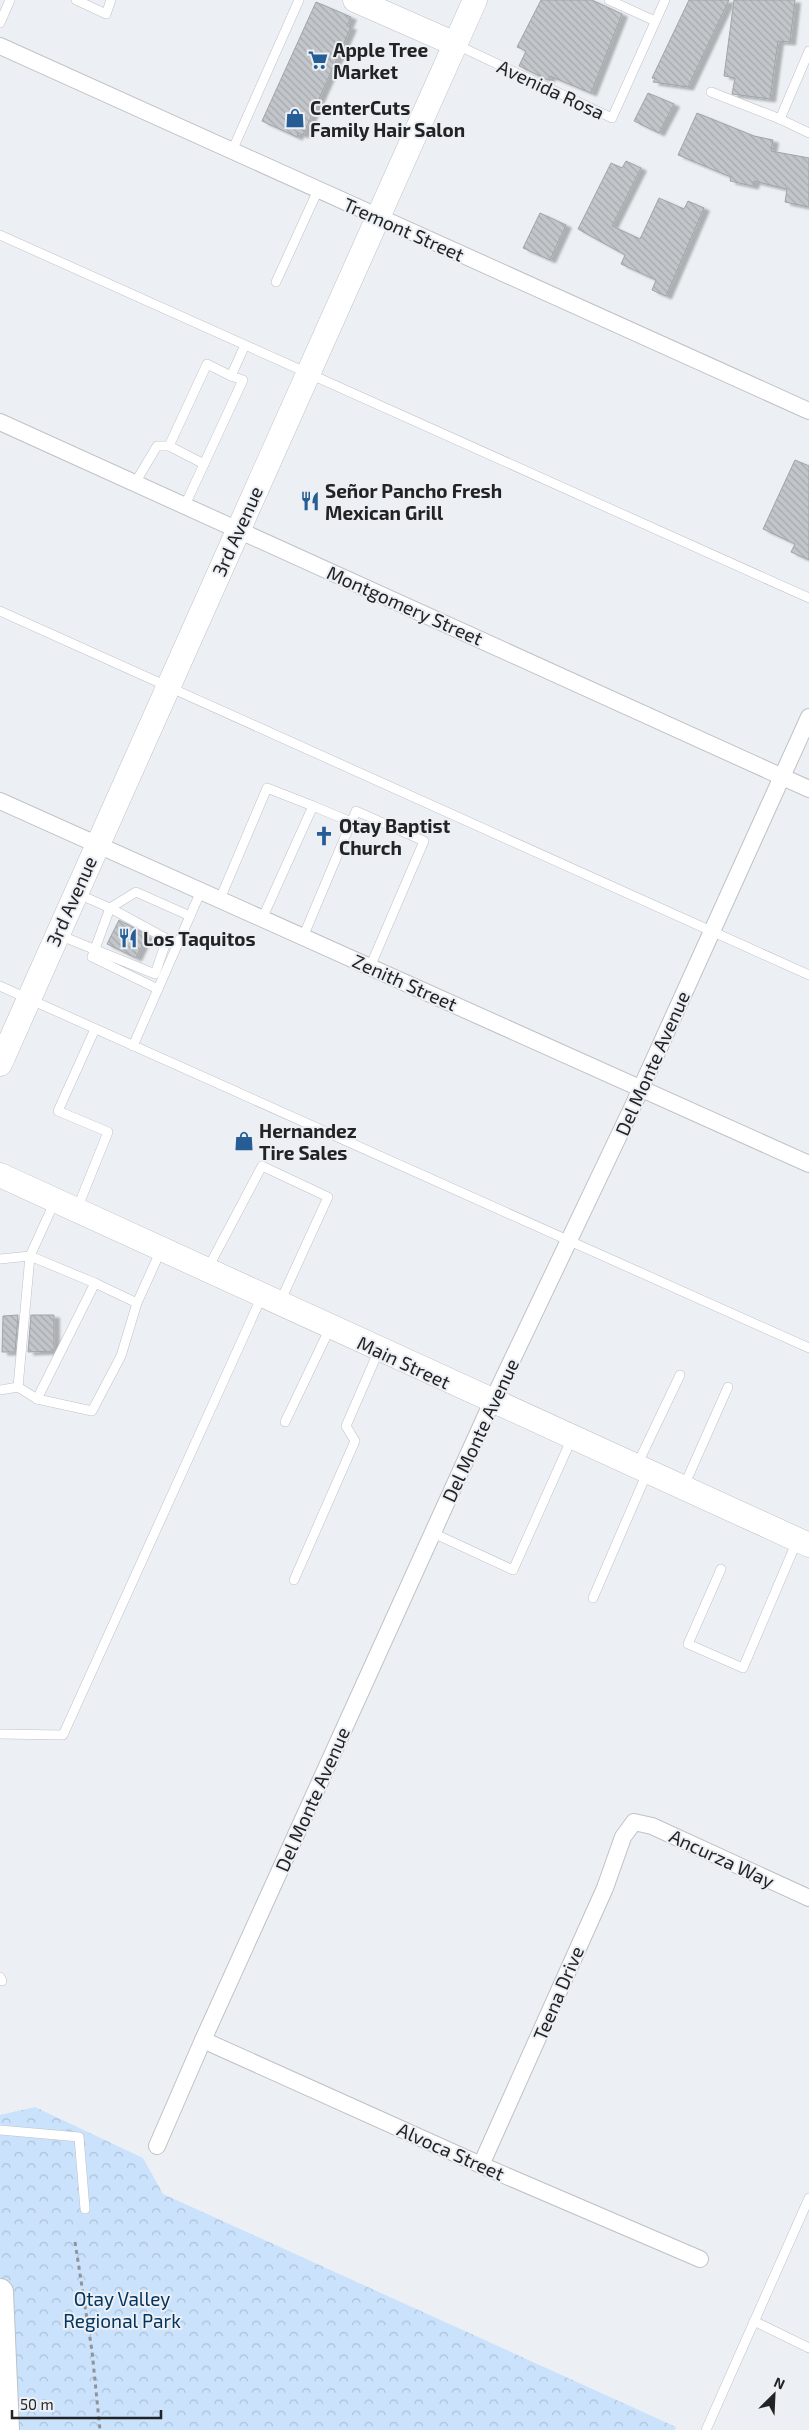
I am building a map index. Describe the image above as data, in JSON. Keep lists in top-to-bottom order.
{
  "streets": {
    "main road": ["3rd Avenue", "Main Street"],
    "street": [
      "Tremont Street",
      "Montgomery Street",
      "Zenith Street",
      "Del Monte Avenue",
      "Ancurza Way",
      "Teena Drive",
      "Alvoca Street"
    ],
    "lane": ["Avenida Rosa"]
  },
  "crossings": [
    ["Avenida Rosa", "3rd Avenue"],
    ["Tremont Street", "3rd Avenue"],
    ["3rd Avenue", "Montgomery Street"],
    ["3rd Avenue", "Zenith Street"],
    ["Montgomery Street", "Del Monte Avenue"],
    ["Zenith Street", "Del Monte Avenue"],
    ["Del Monte Avenue", "Main Street"],
    ["Del Monte Avenue", "Alvoca Street"],
    ["Ancurza Way", "Teena Drive"],
    ["Teena Drive", "Alvoca Street"]
  ],
  "parks": ["Otay Valley Regional Park"],
  "places": {
    "supermarket": ["Apple Tree Market"],
    "shop": ["CenterCuts Family Hair Salon", "Hernandez Tire Sales"],
    "restaurant": ["Señor Pancho Fresh Mexican Grill", "Los Taquitos"],
    "church": ["Otay Baptist Church"]
  },
  "scale_bar": "50 m",
  "north": "top right"
}
